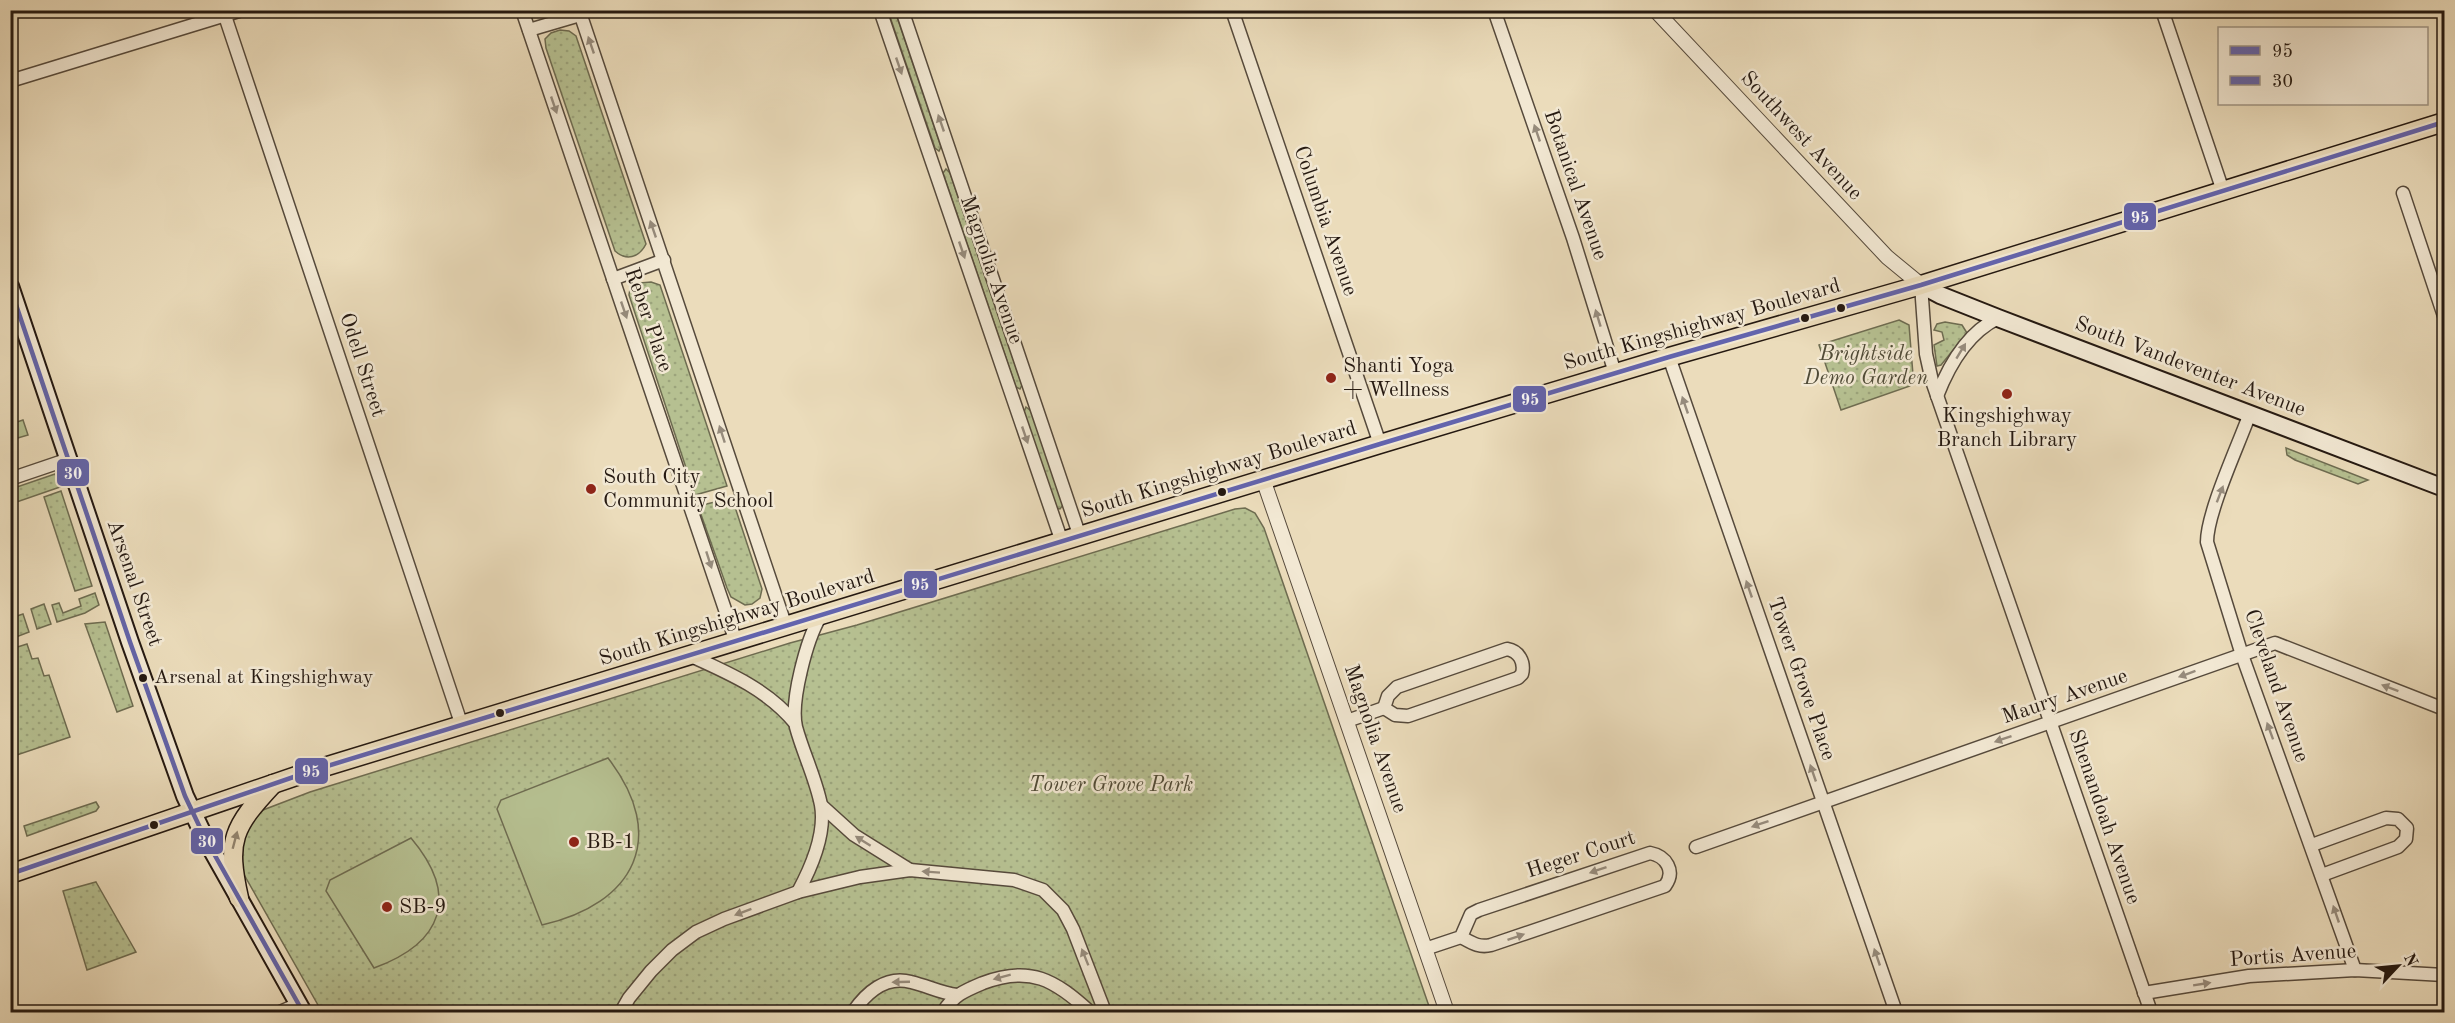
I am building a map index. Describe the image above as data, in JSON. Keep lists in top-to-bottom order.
{
  "streets": {
    "main road": ["South Kingshighway Boulevard", "South Vandeventer Avenue", "Arsenal Street"],
    "street": [
      "Southwest Avenue",
      "Botanical Avenue",
      "Columbia Avenue",
      "Magnolia Avenue",
      "Reber Place",
      "Odell Street",
      "Tower Grove Place",
      "Cleveland Avenue",
      "Maury Avenue",
      "Shenandoah Avenue",
      "Heger Court",
      "Portis Avenue"
    ]
  },
  "crossings": [
    ["Southwest Avenue", "South Kingshighway Boulevard"],
    ["Southwest Avenue", "South Vandeventer Avenue"],
    ["Southwest Avenue", "Shenandoah Avenue"],
    ["Botanical Avenue", "South Kingshighway Boulevard"],
    ["Columbia Avenue", "South Kingshighway Boulevard"],
    ["Magnolia Avenue", "South Kingshighway Boulevard"],
    ["Reber Place", "South Kingshighway Boulevard"],
    ["South Kingshighway Boulevard", "Odell Street"],
    ["South Kingshighway Boulevard", "South Vandeventer Avenue"],
    ["South Kingshighway Boulevard", "Arsenal Street"],
    ["South Kingshighway Boulevard", "Tower Grove Place"],
    ["South Kingshighway Boulevard", "Shenandoah Avenue"],
    ["South Vandeventer Avenue", "Cleveland Avenue"],
    ["South Vandeventer Avenue", "Shenandoah Avenue"],
    ["Tower Grove Place", "Maury Avenue"],
    ["Cleveland Avenue", "Maury Avenue"],
    ["Cleveland Avenue", "Portis Avenue"],
    ["Maury Avenue", "Shenandoah Avenue"],
    ["Shenandoah Avenue", "Portis Avenue"]
  ],
  "one_way": [
    "Botanical Avenue",
    "Tower Grove Place",
    "Cleveland Avenue",
    "Maury Avenue",
    "Portis Avenue"
  ],
  "parks": ["Brightside Demo Garden", "Tower Grove Park"],
  "places": [
    "Shanti Yoga + Wellness",
    "Kingshighway Branch Library",
    "South City Community School",
    "Arsenal at Kingshighway",
    "BB-1",
    "SB-9"
  ],
  "lines": ["transit line 95", "transit line 30"],
  "legend": ["95", "30"],
  "north": "top right"
}
